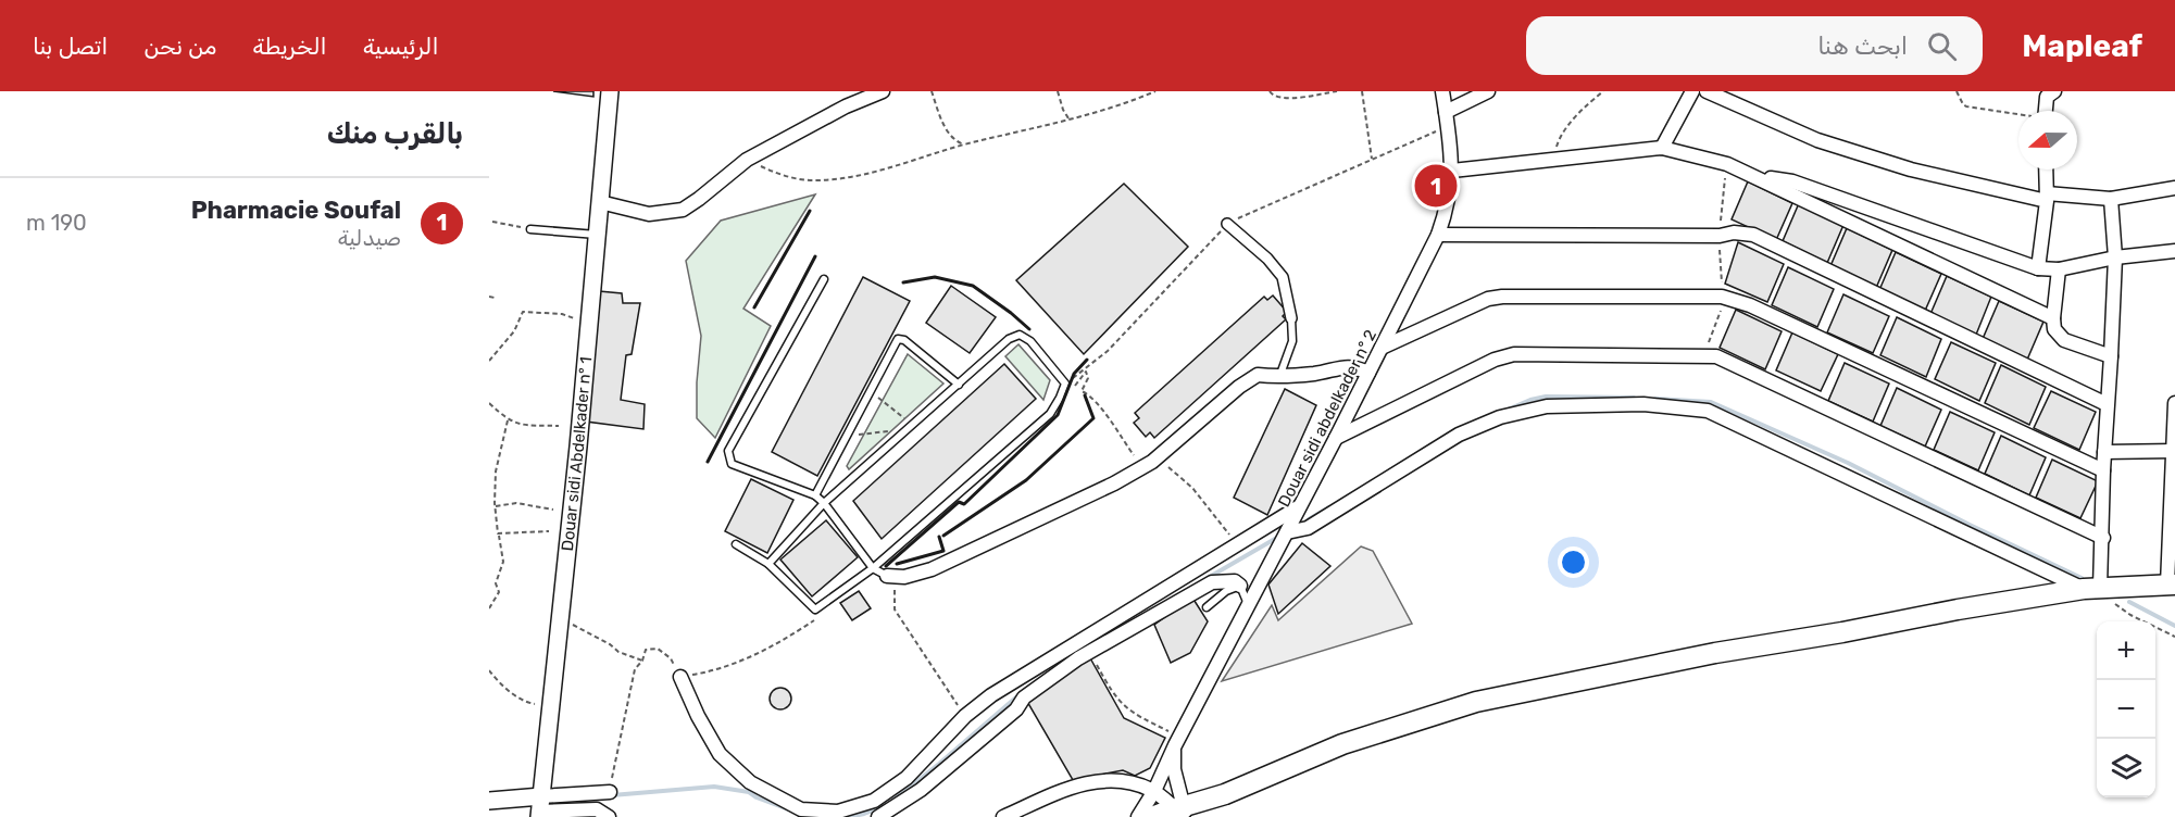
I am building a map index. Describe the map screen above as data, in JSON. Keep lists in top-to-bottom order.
{
  "streets": {
    "street": ["Douar sidi abdelkader n° 2", "Douar sidi Abdelkader n° 1"]
  },
  "north": "left",
  "page": {
    "header": "Mapleaf",
    "search": "ابحث هنا",
    "nav": [
      "الرئيسية",
      "الخريطة",
      "من نحن",
      "اتصل بنا"
    ],
    "heading": "بالقرب منك",
    "pins": "1",
    "list": [
      {
        "mark": "1",
        "name": "Pharmacie Soufal",
        "note": "صيدلية",
        "value": "190 m"
      }
    ],
    "map_buttons": ["+", "−"]
  }
}
